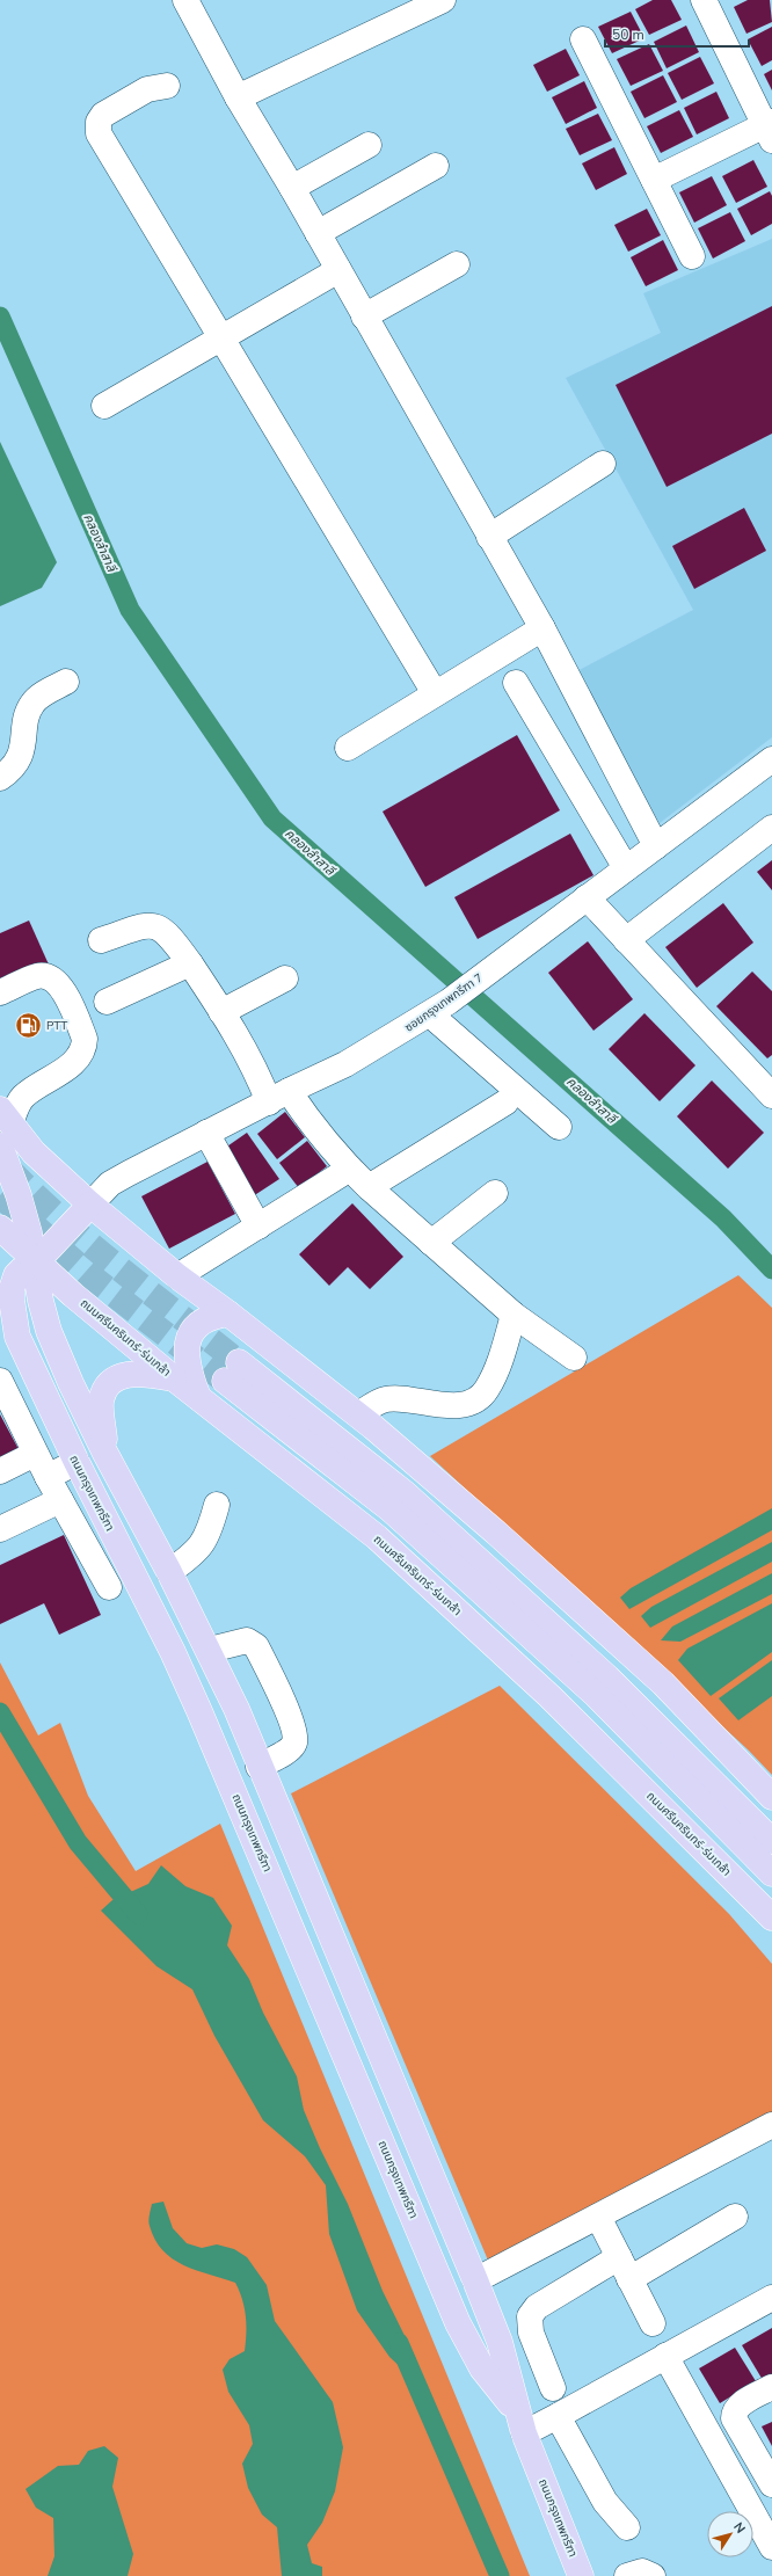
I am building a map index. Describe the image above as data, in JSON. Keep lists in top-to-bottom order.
{
  "streets": {
    "main road": ["ถนนศรีนครินทร์-ร่มเกล้า", "ถนนกรุงเทพกรีฑา"],
    "street": ["ซอยกรุงเทพกรีฑา 7"]
  },
  "crossings": [
    ["ซอยกรุงเทพกรีฑา 7", "ถนนกรุงเทพกรีฑา"],
    ["ถนนศรีนครินทร์-ร่มเกล้า", "ถนนกรุงเทพกรีฑา"]
  ],
  "water": ["คลองลำสาลี"],
  "places": {
    "fuel station": ["PTT"]
  },
  "scale_bar": "50 m",
  "north": "top right"
}
